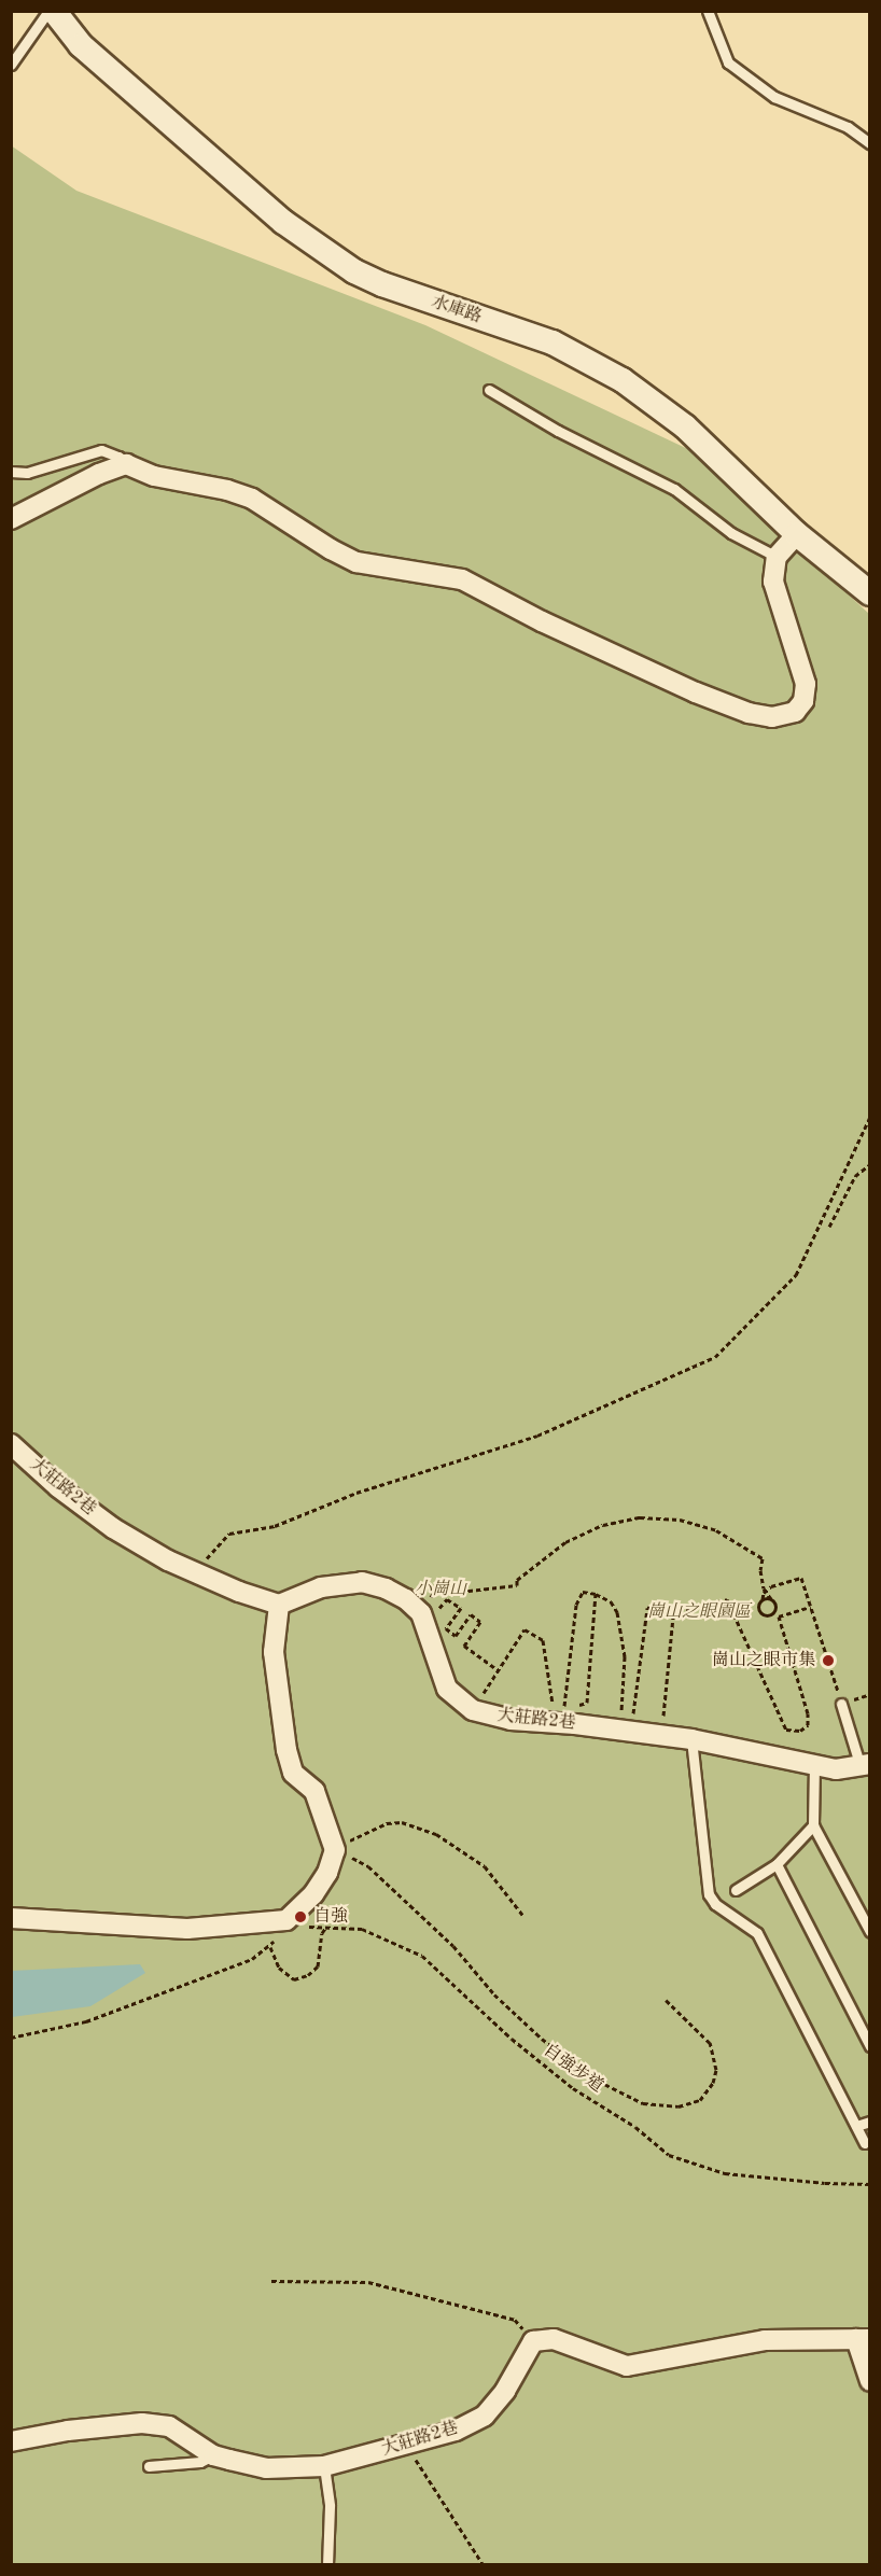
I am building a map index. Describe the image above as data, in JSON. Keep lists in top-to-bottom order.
{
  "streets": {
    "street": ["水庫路", "大莊路2巷"],
    "path": ["自強步道"]
  },
  "parks": ["小崗山", "崗山之眼園區"],
  "places": ["崗山之眼市集", "自強"]
}
